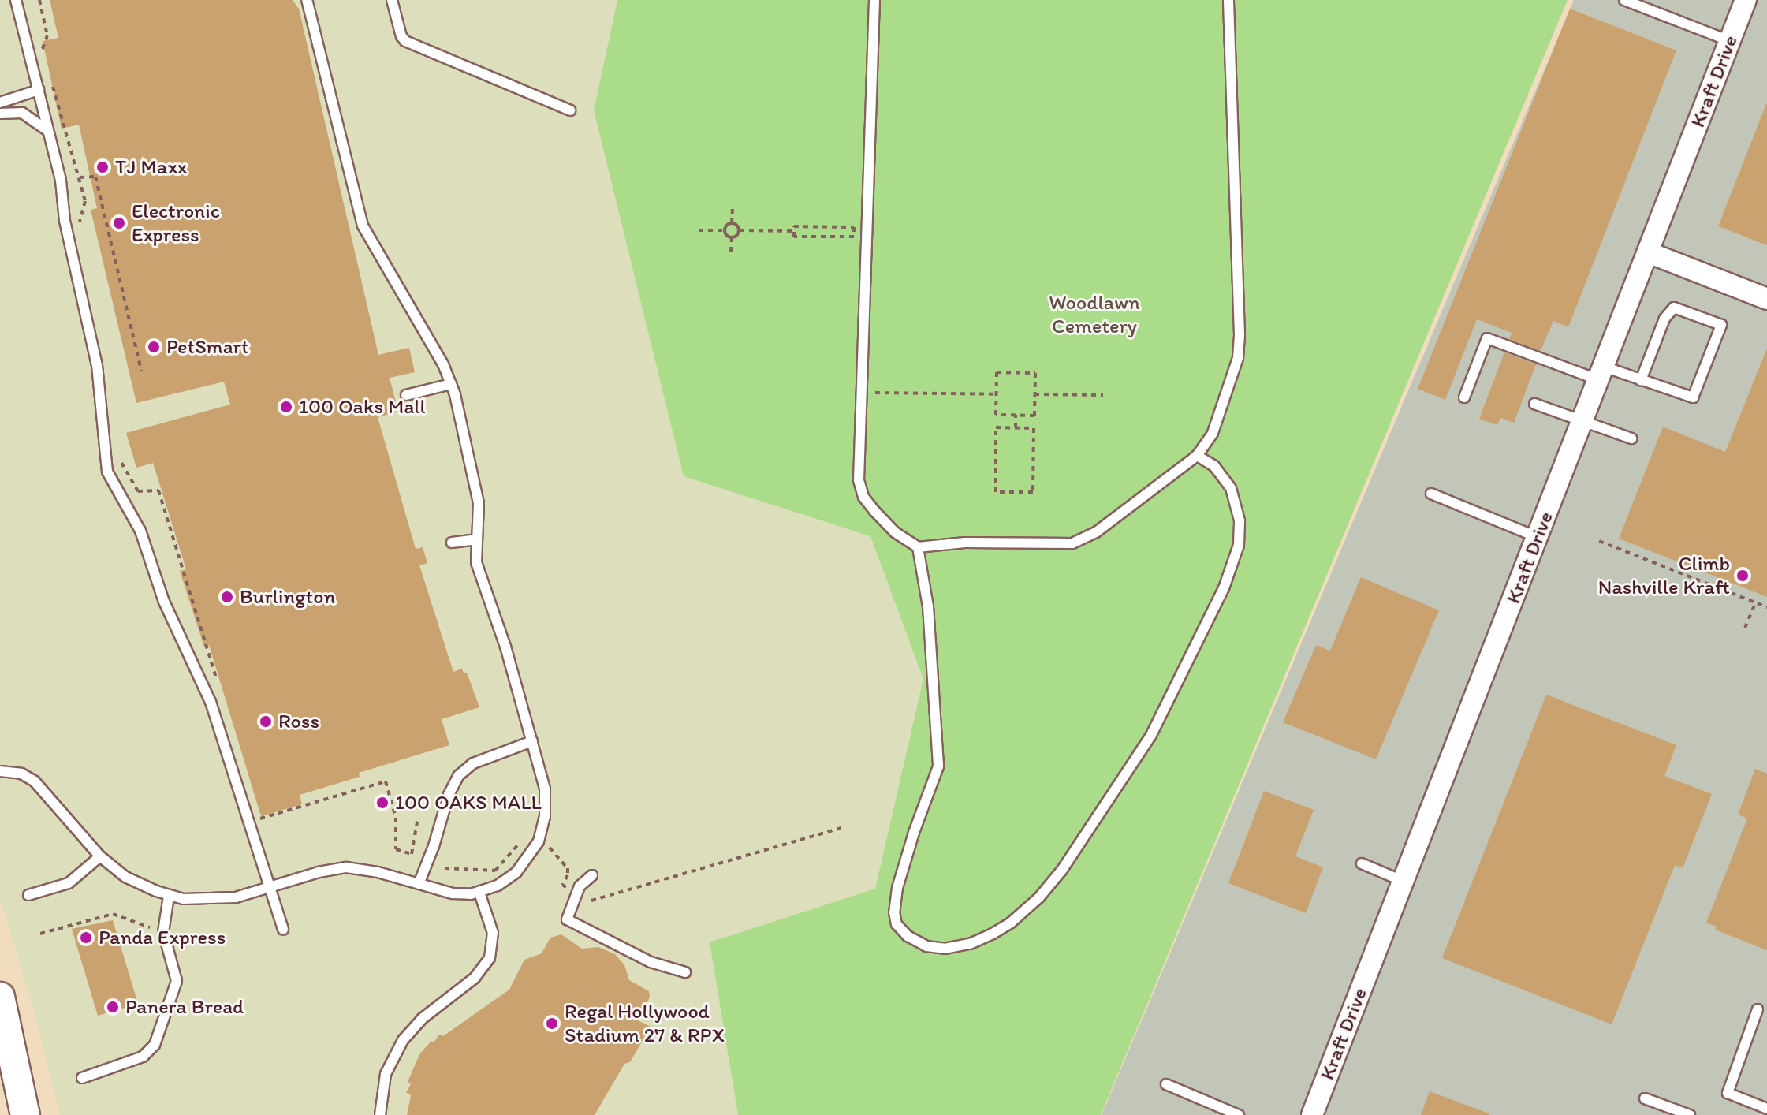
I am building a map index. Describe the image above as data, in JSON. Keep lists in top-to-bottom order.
{
  "streets": {
    "street": ["Kraft Drive"]
  },
  "parks": ["Woodlawn Cemetery"],
  "places": [
    "TJ Maxx",
    "Electronic Express",
    "PetSmart",
    "100 Oaks Mall",
    "Climb Nashville Kraft",
    "Burlington",
    "Ross",
    "100 OAKS MALL",
    "Panda Express",
    "Panera Bread",
    "Regal Hollywood Stadium 27 & RPX"
  ]
}
